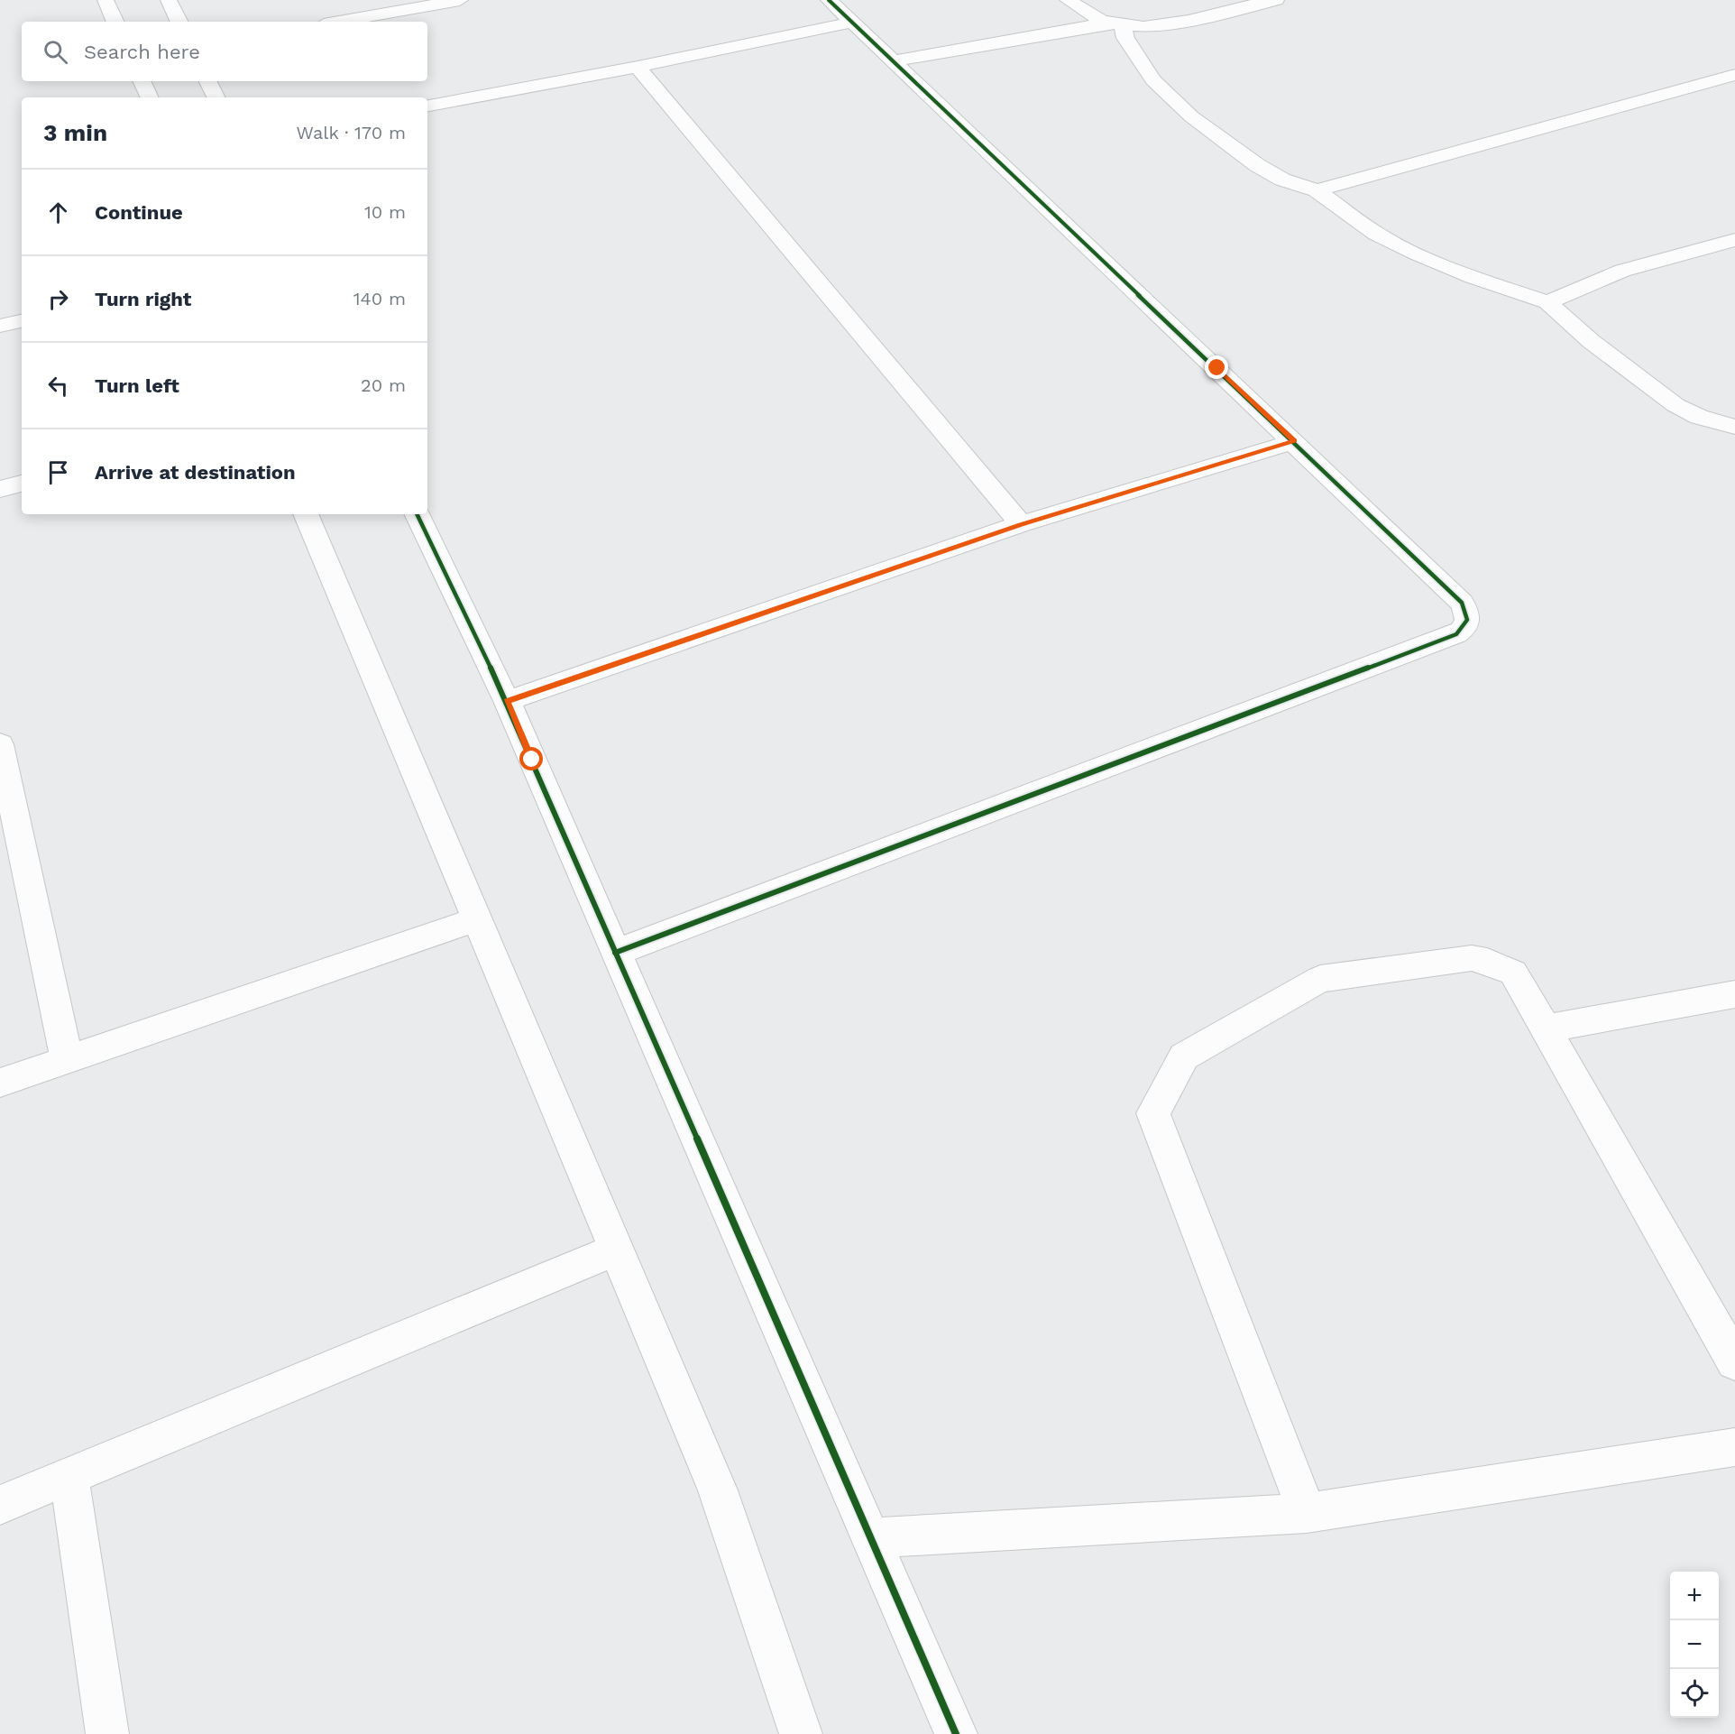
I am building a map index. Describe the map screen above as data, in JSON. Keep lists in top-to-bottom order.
{
  "page": {
    "search": "Search here",
    "heading": ["3 min", "Walk · 170 m"],
    "list": [
      ["Continue", "10 m"],
      ["Turn right", "140 m"],
      ["Turn left", "20 m"],
      "Arrive at destination"
    ],
    "map_buttons": ["+", "−"]
  }
}
